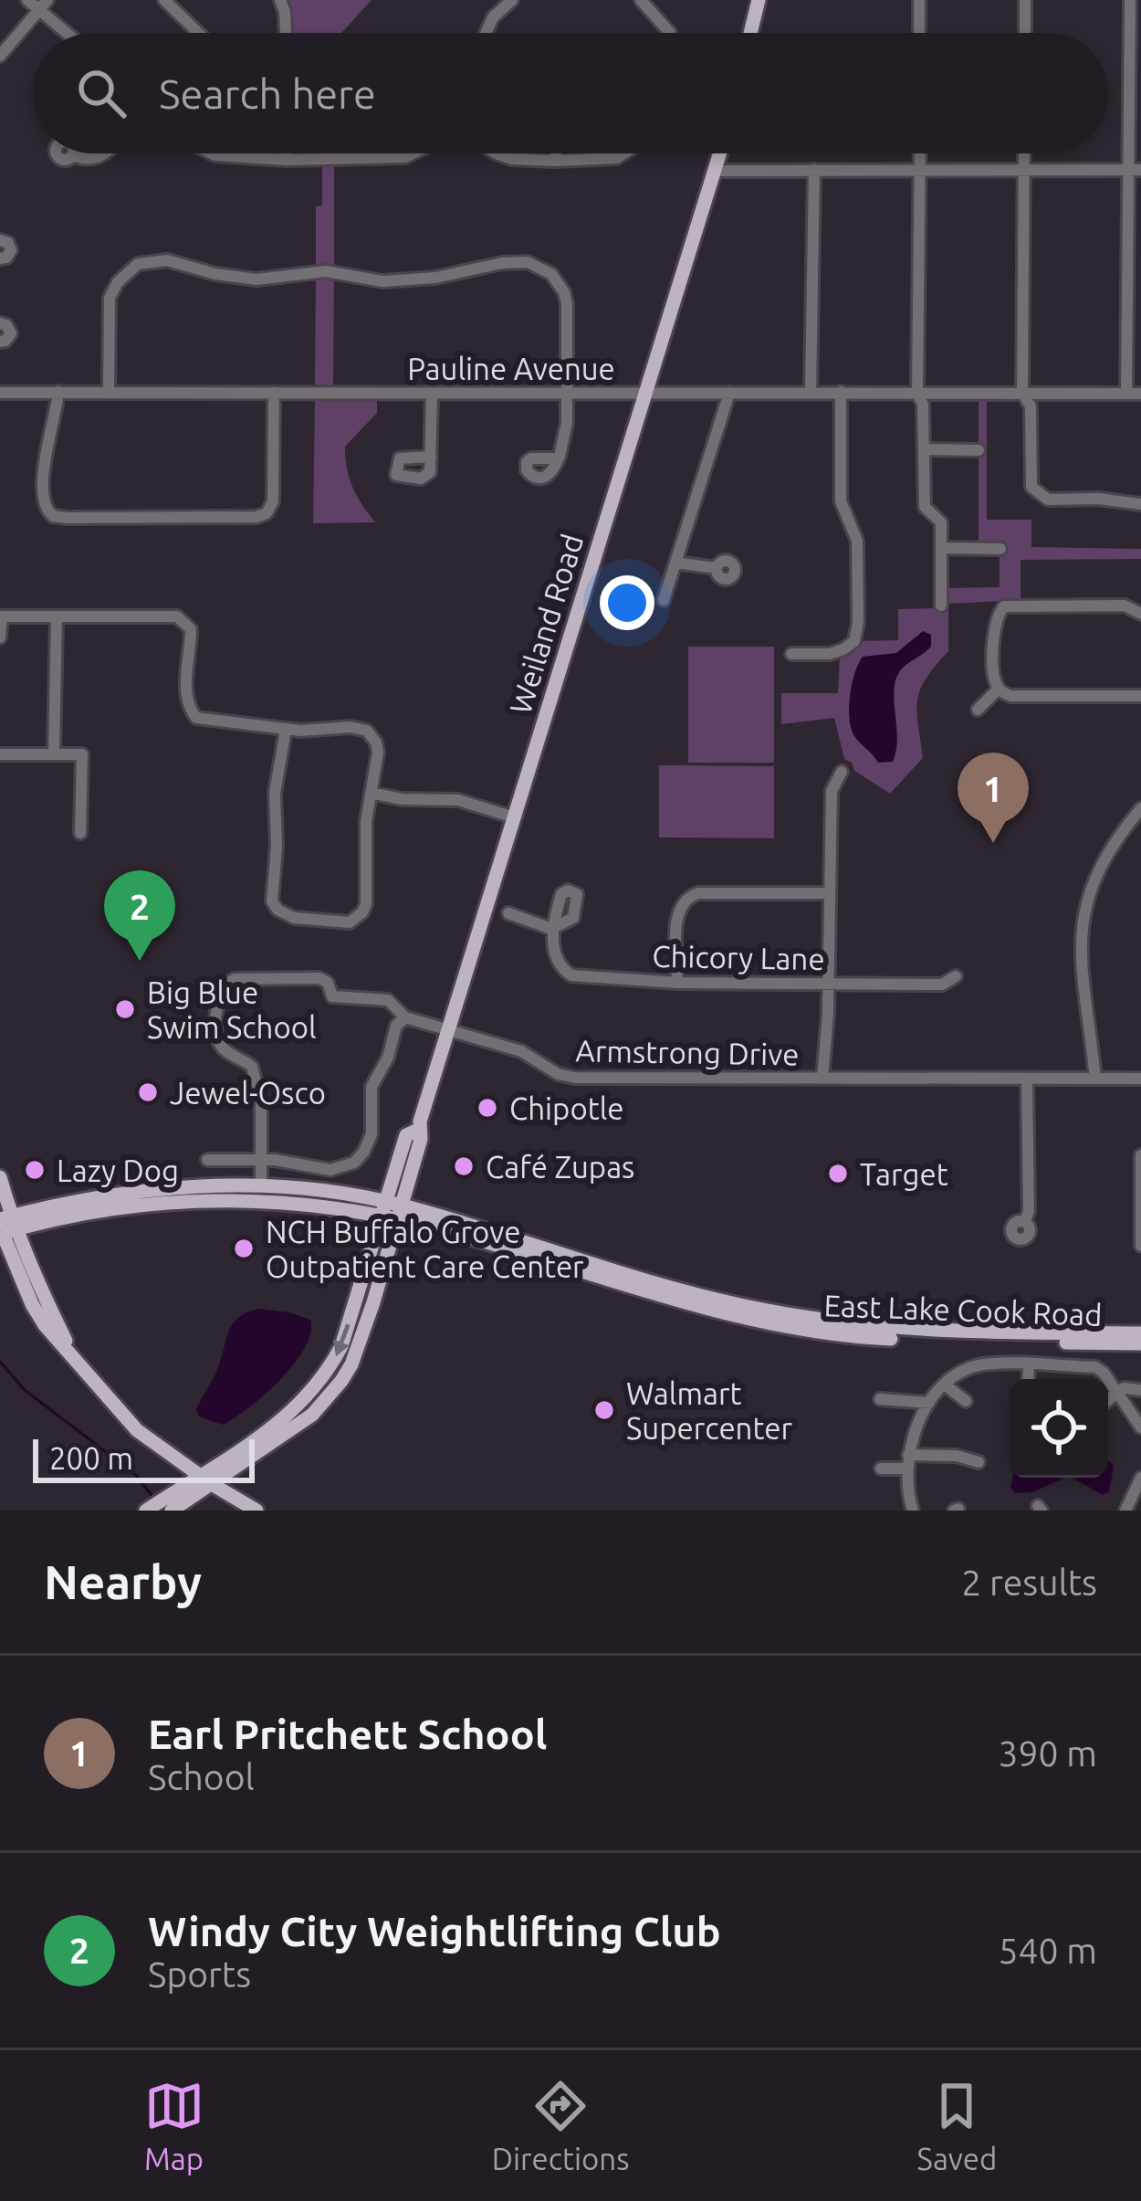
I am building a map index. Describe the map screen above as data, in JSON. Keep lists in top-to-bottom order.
{
  "streets": {
    "main road": ["Weiland Road", "East Lake Cook Road"],
    "street": ["Pauline Avenue", "Chicory Lane", "Armstrong Drive"]
  },
  "crossings": [
    ["Pauline Avenue", "Weiland Road"],
    ["Weiland Road", "Armstrong Drive"],
    ["Weiland Road", "East Lake Cook Road"],
    ["Armstrong Drive", "East Lake Cook Road"]
  ],
  "places": [
    "Big Blue Swim School",
    "Jewel-Osco",
    "Chipotle",
    "Café Zupas",
    "Lazy Dog",
    "Target",
    "NCH Buffalo Grove Outpatient Care Center",
    "Walmart Supercenter"
  ],
  "scale_bar": "200 m",
  "page": {
    "search": "Search here",
    "pins": ["1", "2"],
    "scale": "200 m",
    "heading": ["Nearby", "2 results"],
    "list": [
      {
        "mark": "1",
        "name": "Earl Pritchett School",
        "note": "School",
        "value": "390 m"
      },
      {
        "mark": "2",
        "name": "Windy City Weightlifting Club",
        "note": "Sports",
        "value": "540 m"
      }
    ],
    "nav": ["Map", "Directions", "Saved"]
  }
}
